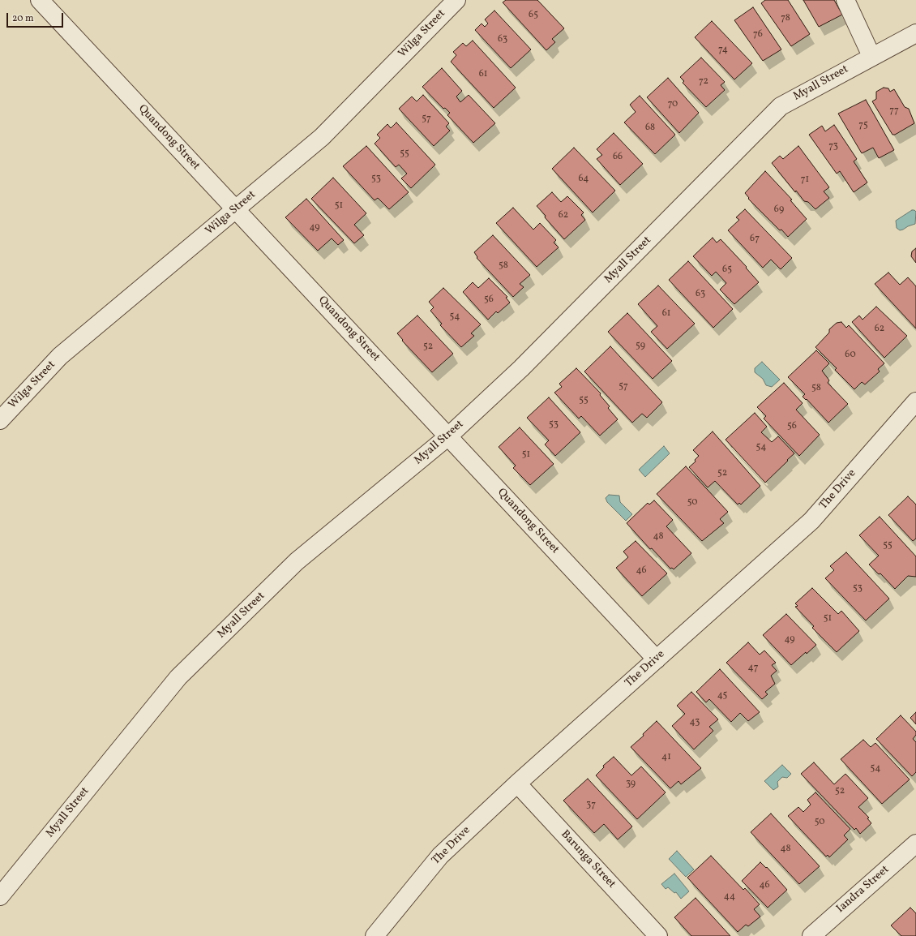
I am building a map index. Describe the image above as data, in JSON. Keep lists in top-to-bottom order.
{
  "streets": {
    "street": [
      "Wilga Street",
      "Myall Street",
      "Quandong Street",
      "The Drive",
      "Barunga Street",
      "Iandra Street"
    ]
  },
  "crossings": [
    ["Wilga Street", "Quandong Street"],
    ["Myall Street", "Quandong Street"],
    ["Quandong Street", "The Drive"],
    ["The Drive", "Barunga Street"]
  ],
  "house_numbers": [
    "65",
    "78",
    "76",
    "63",
    "74",
    "61",
    "72",
    "70",
    "77",
    "57",
    "75",
    "68",
    "73",
    "55",
    "66",
    "53",
    "64",
    "71",
    "51",
    "69",
    "62",
    "49",
    "67",
    "58",
    "65",
    "63",
    "56",
    "61",
    "54",
    "62",
    "59",
    "52",
    "60",
    "57",
    "58",
    "55",
    "53",
    "56",
    "54",
    "51",
    "52",
    "50",
    "48",
    "55",
    "46",
    "53",
    "51",
    "49",
    "47",
    "45",
    "43",
    "41",
    "54",
    "39",
    "52",
    "37",
    "50",
    "48",
    "46",
    "44"
  ],
  "scale_bar": "20 m"
}
